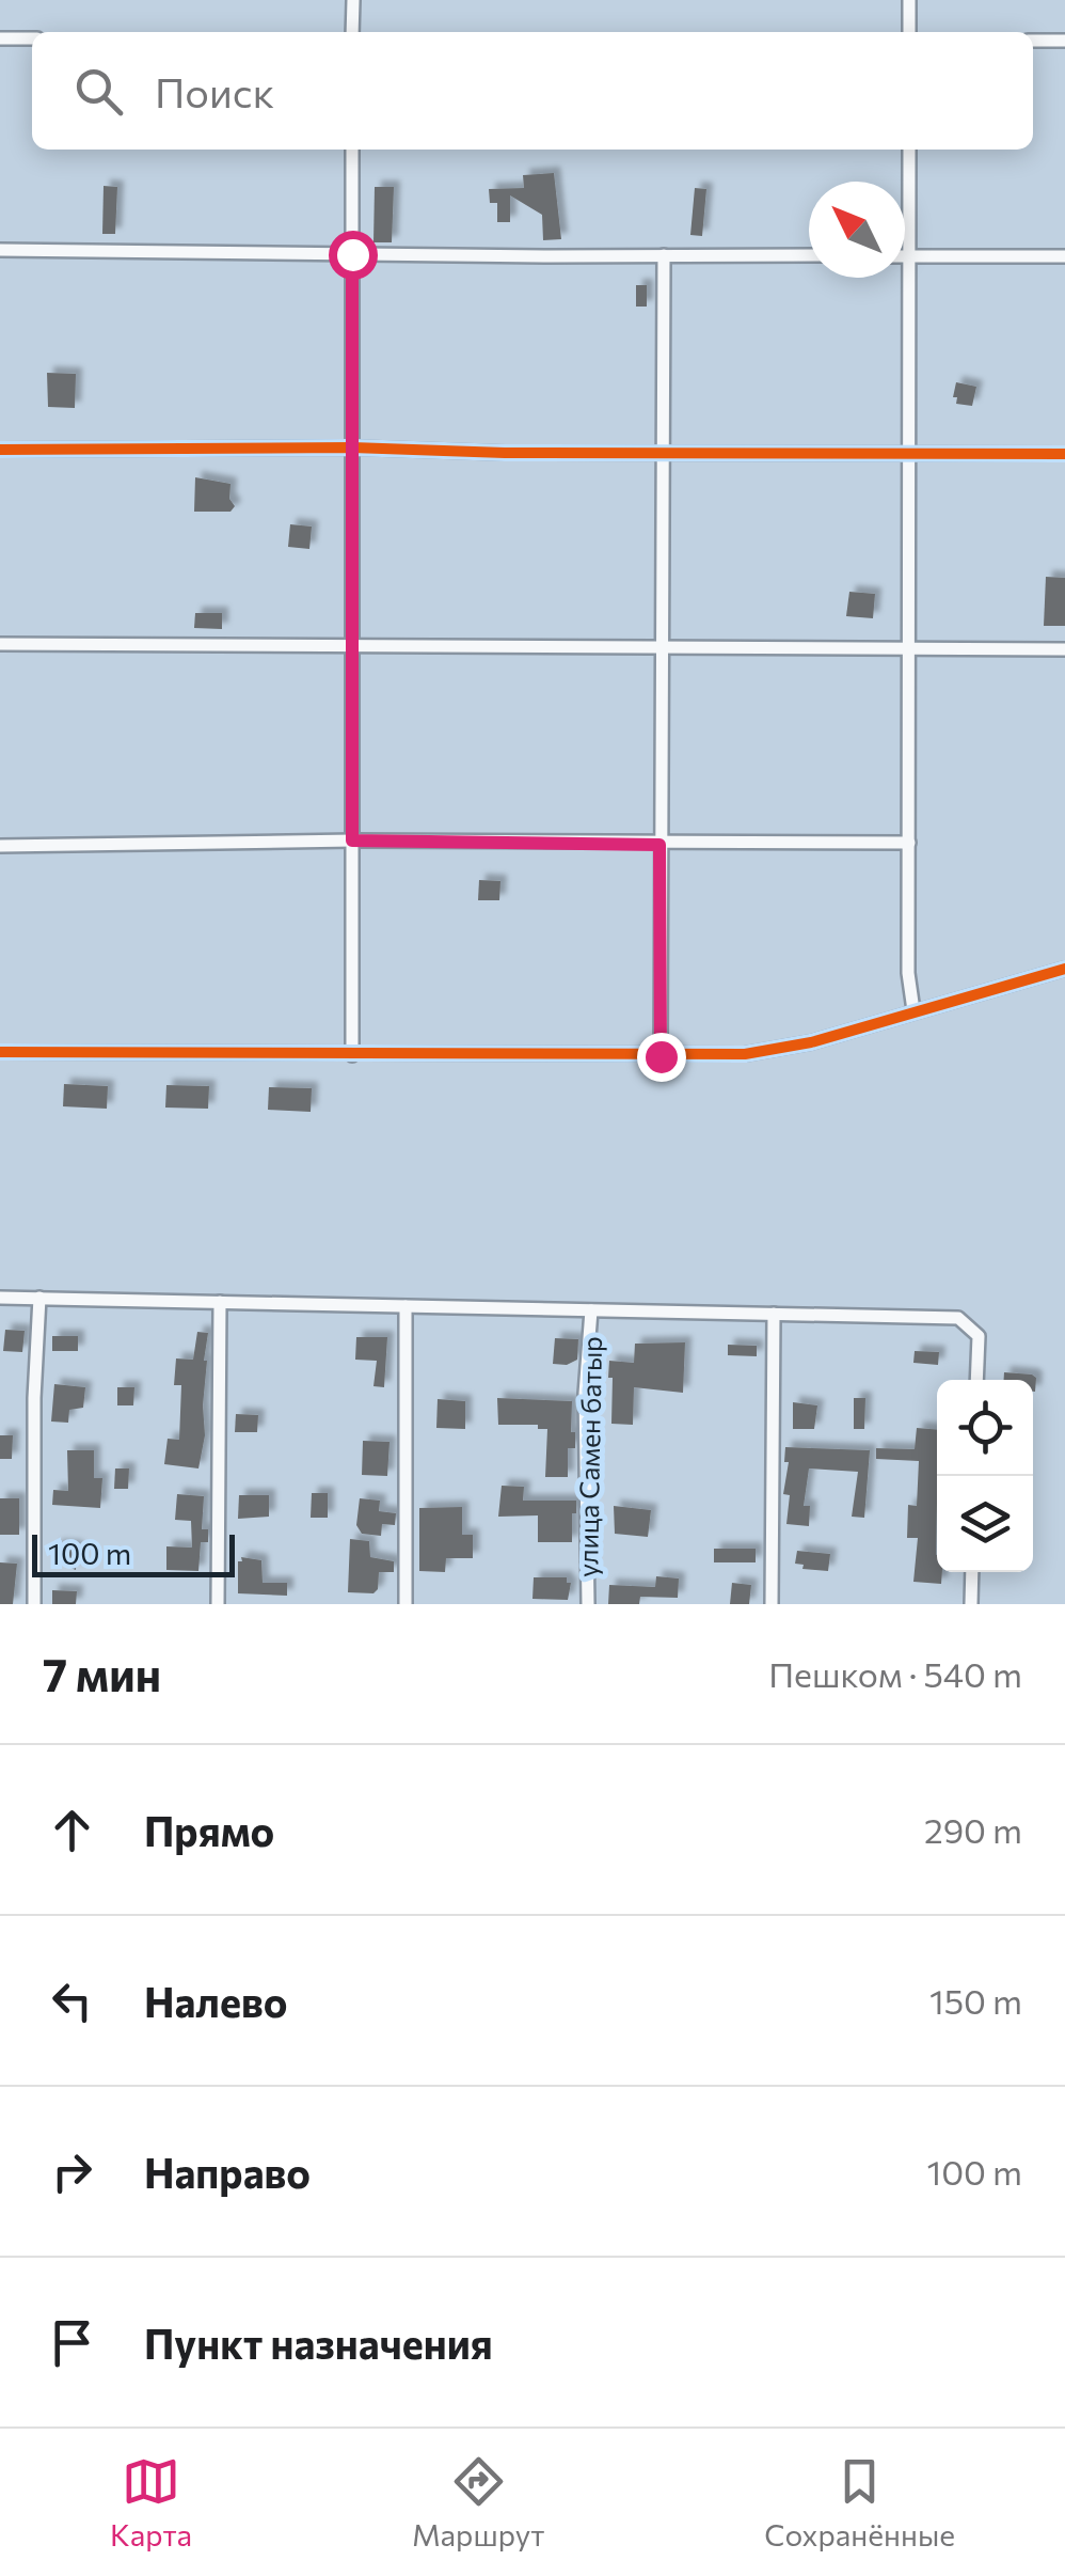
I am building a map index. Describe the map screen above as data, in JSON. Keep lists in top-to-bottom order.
{
  "streets": {
    "street": ["улица Самен батыр"]
  },
  "scale_bar": "100 m",
  "north": "top left",
  "page": {
    "search": "Поиск",
    "scale": "100 m",
    "heading": ["7 мин", "Пешком · 540 m"],
    "list": [
      ["Прямо", "290 m"],
      ["Налево", "150 m"],
      ["Направо", "100 m"],
      "Пункт назначения"
    ],
    "nav": ["Карта", "Маршрут", "Сохранённые"]
  }
}
